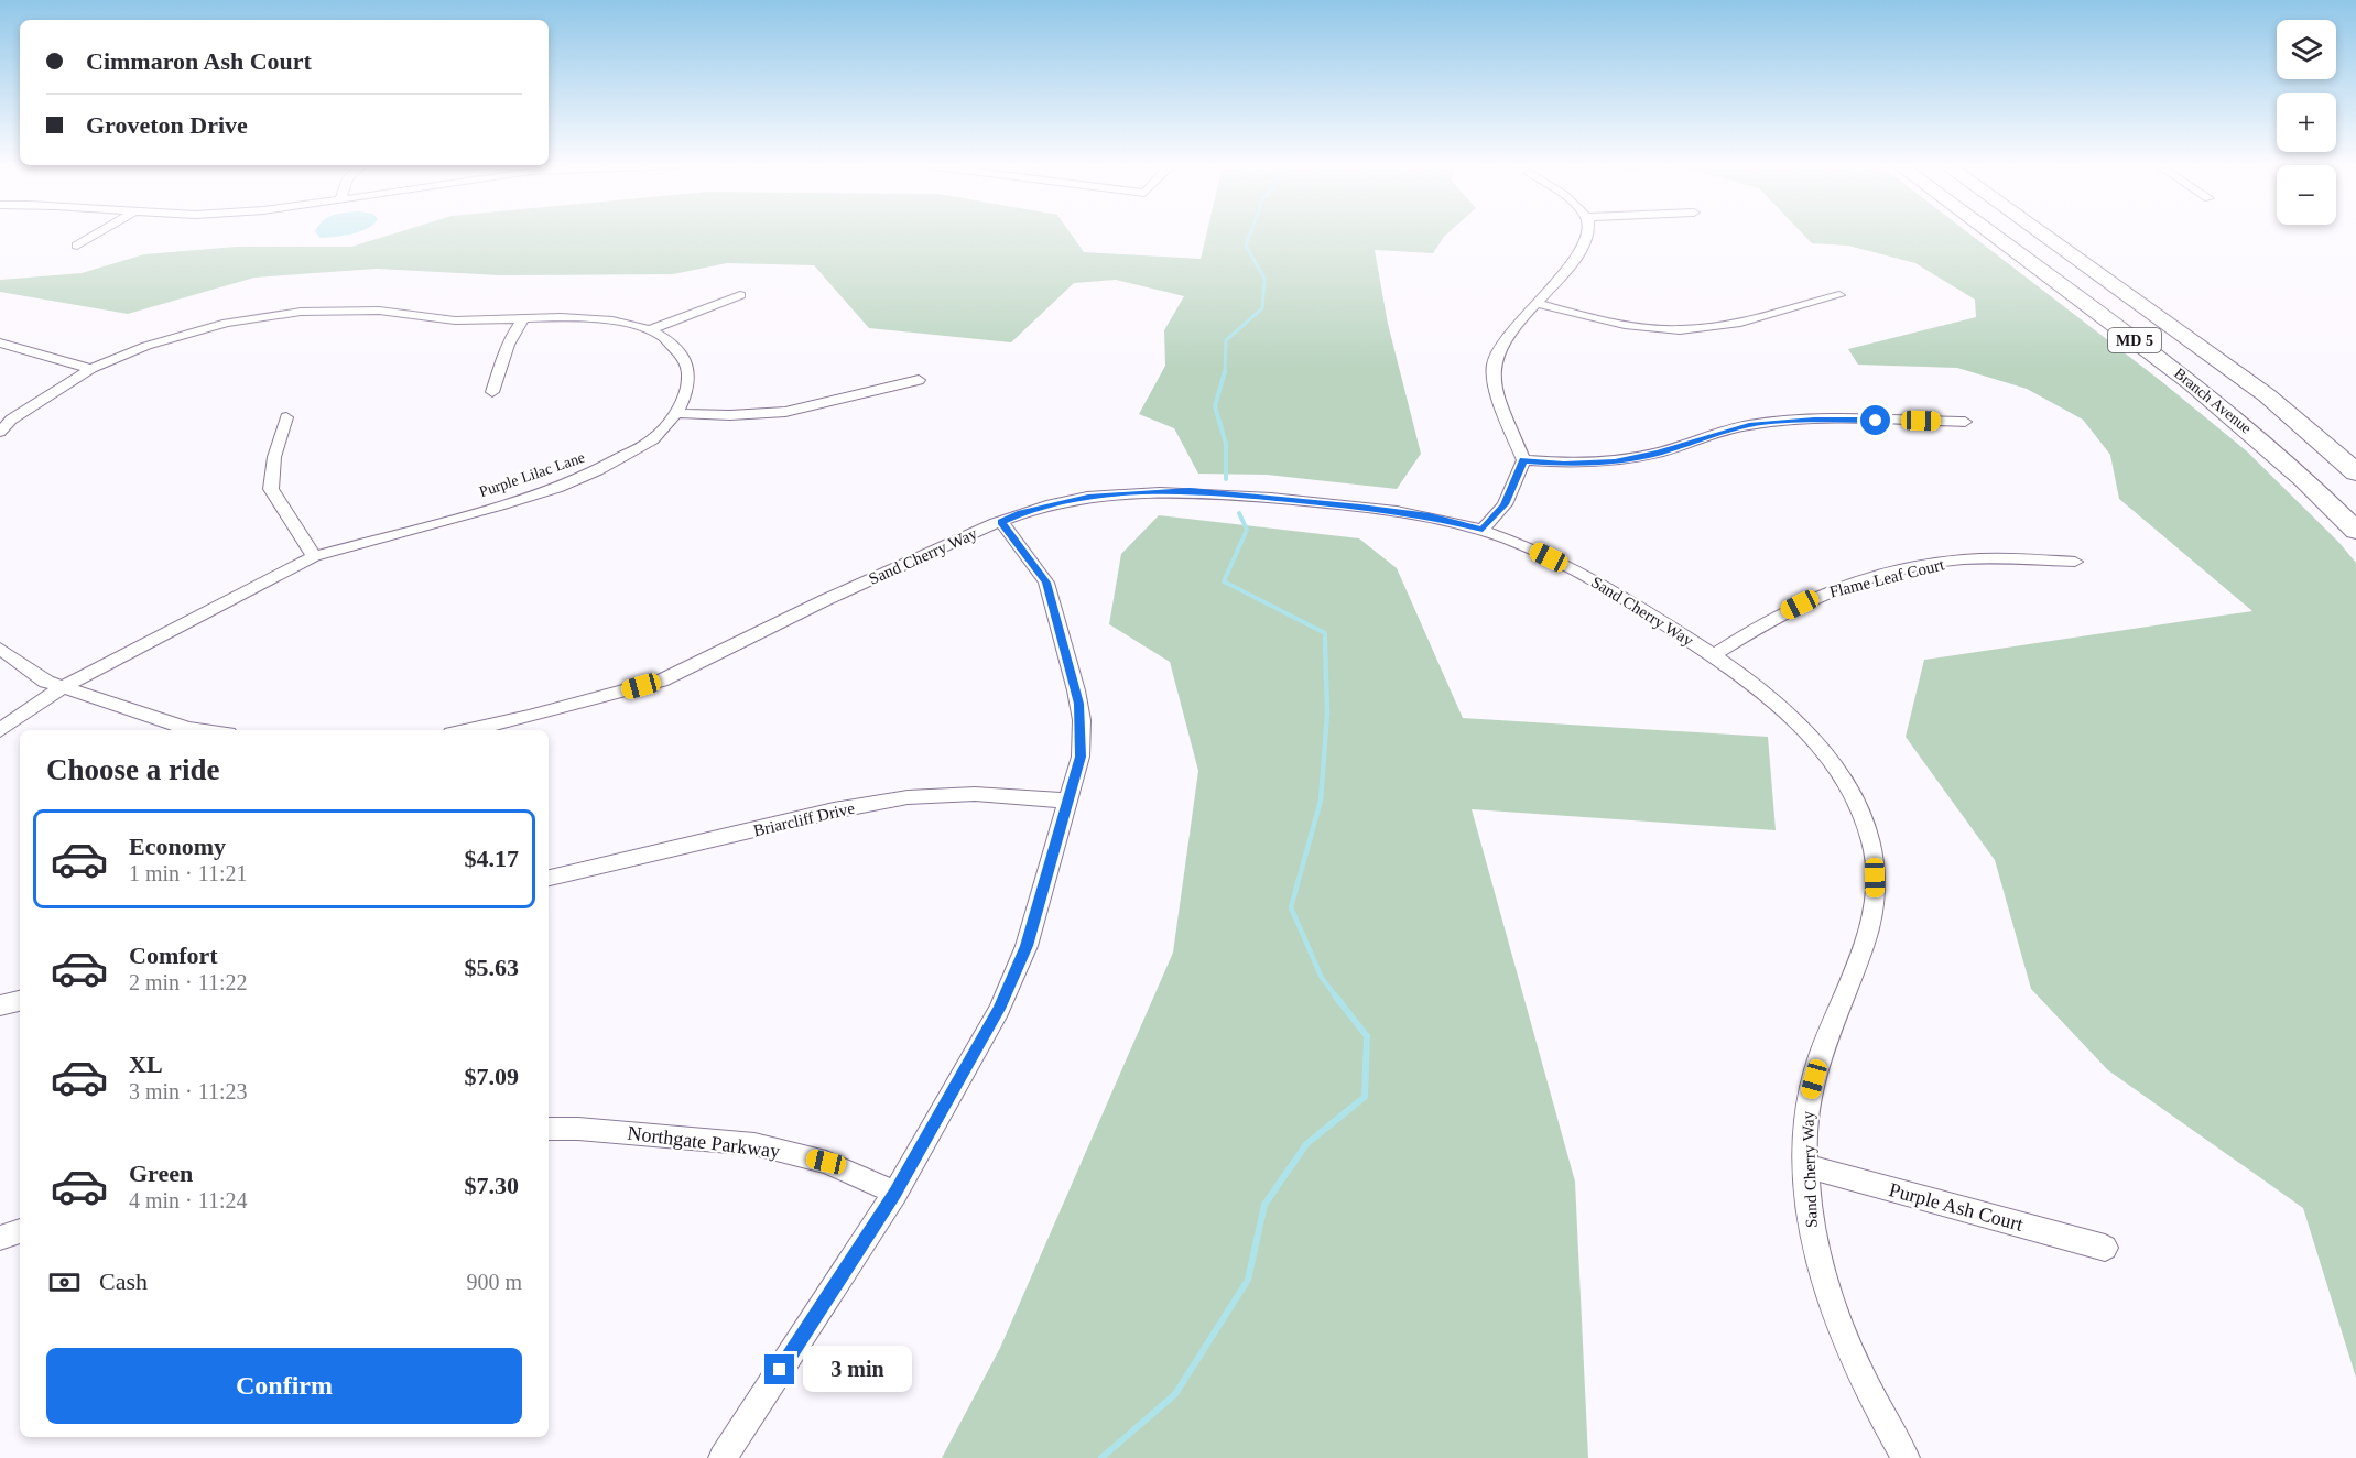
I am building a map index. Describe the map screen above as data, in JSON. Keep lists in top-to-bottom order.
{
  "streets": {
    "highway": ["MD 5", "Branch Avenue"],
    "street": [
      "Purple Lilac Lane",
      "Sand Cherry Way",
      "Flame Leaf Court",
      "Briarcliff Drive",
      "Northgate Parkway",
      "Purple Ash Court"
    ]
  },
  "crossings": [
    ["Sand Cherry Way", "Flame Leaf Court"],
    ["Sand Cherry Way", "Purple Ash Court"]
  ],
  "page": {
    "map_buttons": ["+", "−"],
    "banner": ["Cimmaron Ash Court", "Groveton Drive"],
    "heading": "Choose a ride",
    "list": [
      {
        "name": "Economy",
        "note": "1 min · 11:21",
        "value": "$4.17"
      },
      {
        "name": "Comfort",
        "note": "2 min · 11:22",
        "value": "$5.63"
      },
      {
        "name": "XL",
        "note": "3 min · 11:23",
        "value": "$7.09"
      },
      {
        "name": "Green",
        "note": "4 min · 11:24",
        "value": "$7.30"
      }
    ],
    "pay": ["Cash", "900 m"],
    "buttons": "Confirm",
    "bubble": "3 min"
  }
}
